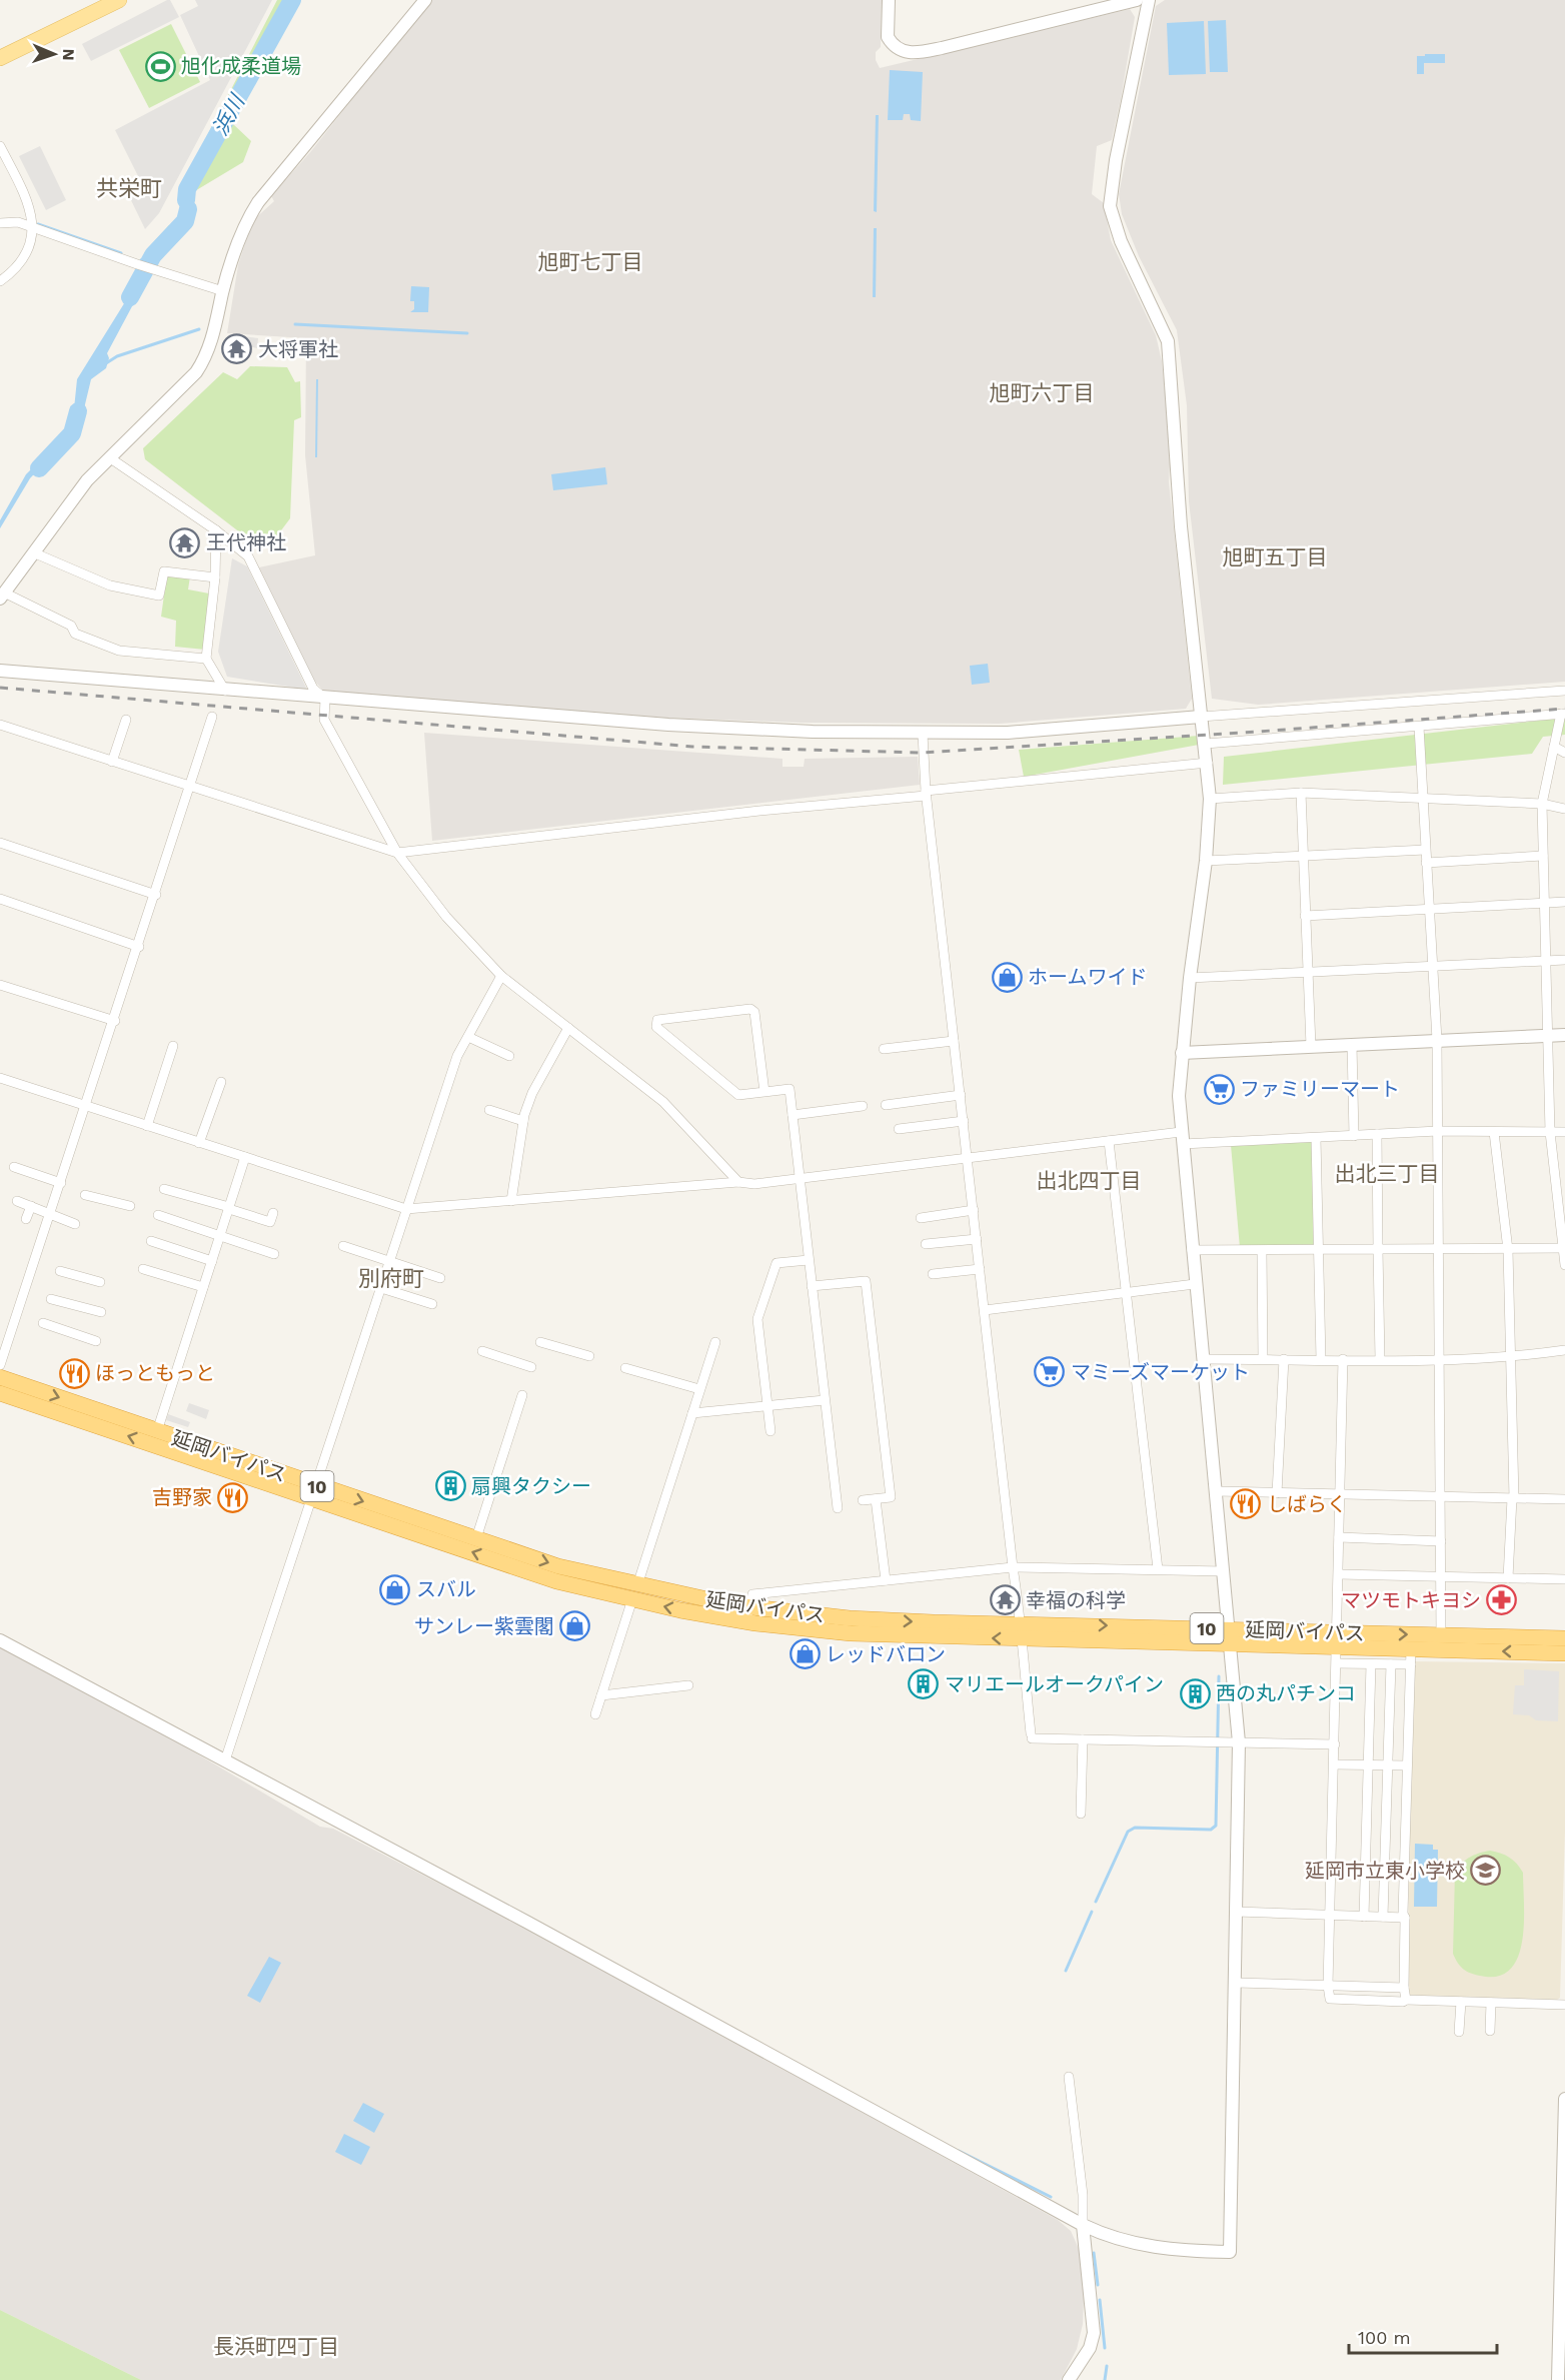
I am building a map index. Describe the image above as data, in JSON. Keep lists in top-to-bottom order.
{
  "streets": {
    "highway": ["延岡バイパス", "10"]
  },
  "districts": [
    "共栄町",
    "旭町七丁目",
    "旭町六丁目",
    "旭町五丁目",
    "出北三丁目",
    "出北四丁目",
    "別府町",
    "長浜町四丁目"
  ],
  "water": ["浜川"],
  "places": {
    "sports": ["旭化成柔道場"],
    "temple": ["大将軍社", "王代神社", "幸福の科学"],
    "shop": [
      "ホームワイド",
      "スバル",
      "サンレー紫雲閣",
      "レッドバロン"
    ],
    "supermarket": ["ファミリーマート", "マミーズマーケット"],
    "restaurant": ["ほっともっと", "吉野家", "しばらく"],
    "building": ["扇興タクシー", "マリエールオークパイン", "西の丸パチンコ"],
    "pharmacy": ["マツモトキヨシ"],
    "school or university": ["延岡市立東小学校"]
  },
  "scale_bar": "100 m",
  "north": "right"
}
